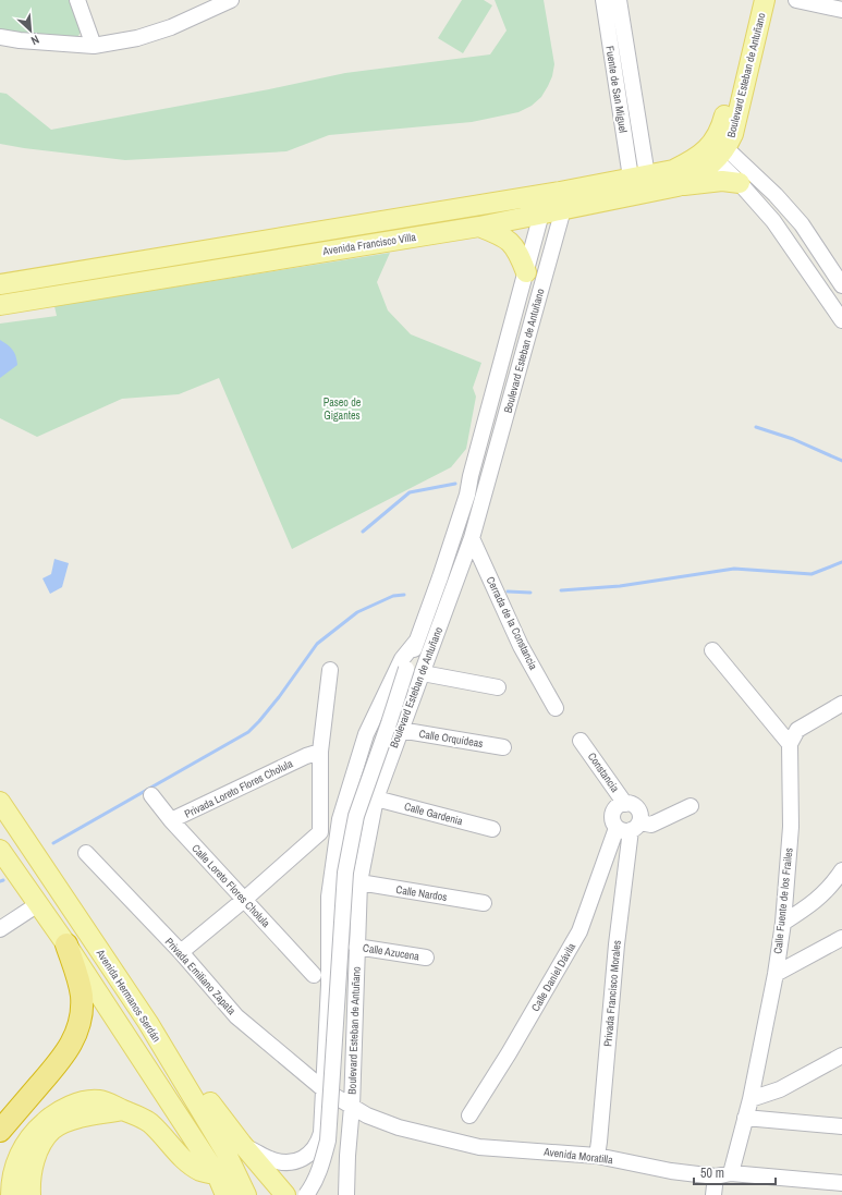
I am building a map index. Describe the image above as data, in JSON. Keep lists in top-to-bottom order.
{
  "streets": {
    "main road": ["Boulevard Esteban de Antuñano", "Avenida Francisco Villa", "Avenida Hermanos Serdán"],
    "street": [
      "Fuente de San Miguel",
      "Cerrada de la Constancia",
      "Calle Orquídeas",
      "Constancia",
      "Privada Loreto Flores Cholula",
      "Calle Gardenia",
      "Calle Loreto Flores Cholula",
      "Calle Nardos",
      "Calle Fuente de los Frailes",
      "Calle Azucena",
      "Privada Emiliano Zapata",
      "Calle Daniel Dávila",
      "Privada Francisco Morales",
      "Avenida Moratilla"
    ]
  },
  "crossings": [
    ["Boulevard Esteban de Antuñano", "Avenida Francisco Villa"],
    ["Boulevard Esteban de Antuñano", "Cerrada de la Constancia"],
    ["Boulevard Esteban de Antuñano", "Calle Orquídeas"],
    ["Boulevard Esteban de Antuñano", "Calle Gardenia"],
    ["Boulevard Esteban de Antuñano", "Calle Nardos"],
    ["Boulevard Esteban de Antuñano", "Calle Azucena"],
    ["Boulevard Esteban de Antuñano", "Avenida Moratilla"],
    ["Fuente de San Miguel", "Avenida Francisco Villa"],
    ["Constancia", "Calle Daniel Dávila"],
    ["Constancia", "Privada Francisco Morales"],
    ["Privada Loreto Flores Cholula", "Calle Loreto Flores Cholula"],
    ["Calle Fuente de los Frailes", "Avenida Moratilla"],
    ["Privada Emiliano Zapata", "Avenida Moratilla"],
    ["Calle Daniel Dávila", "Privada Francisco Morales"],
    ["Privada Francisco Morales", "Avenida Moratilla"]
  ],
  "parks": ["Paseo de Gigantes"],
  "scale_bar": "50 m",
  "north": "bottom right"
}
